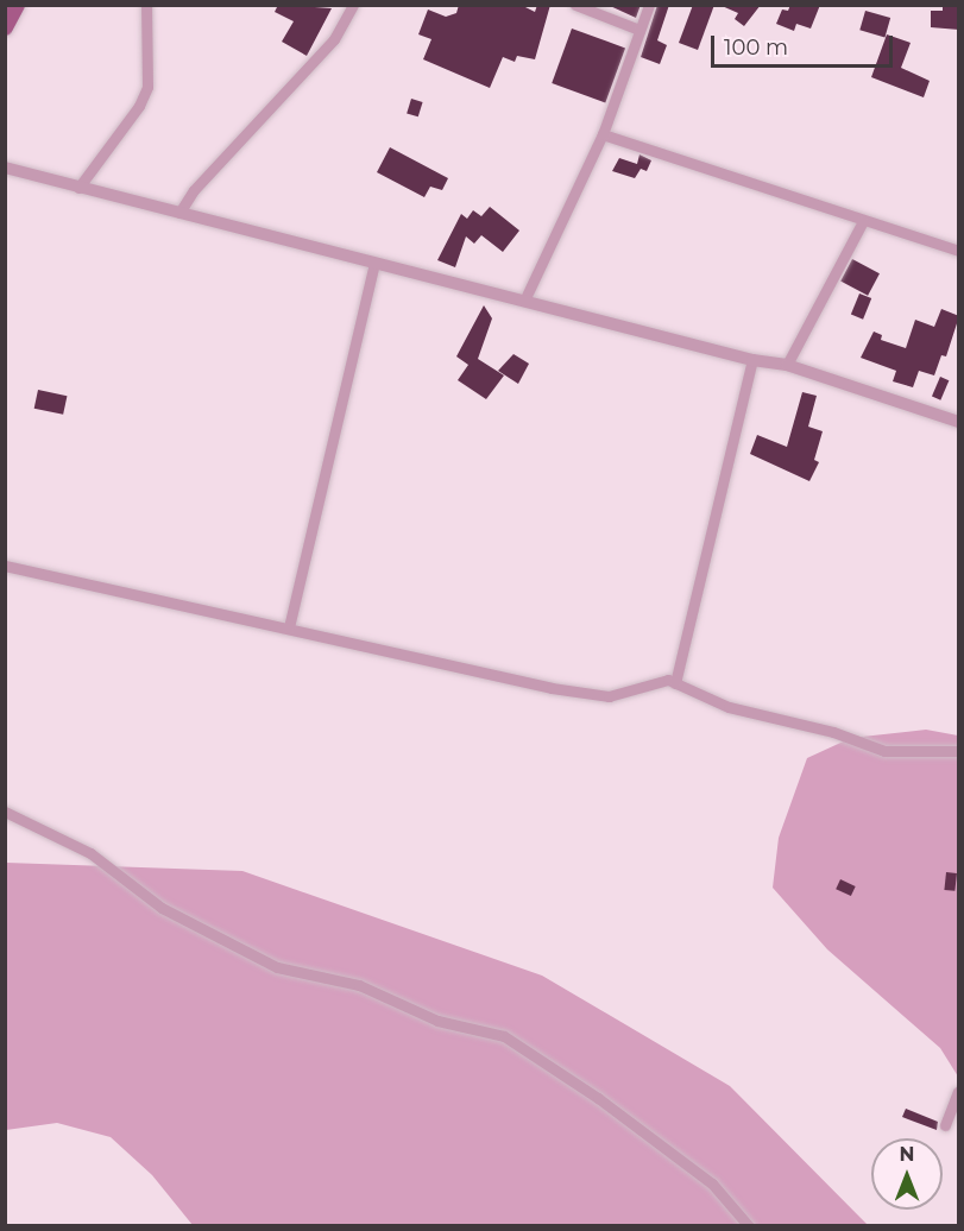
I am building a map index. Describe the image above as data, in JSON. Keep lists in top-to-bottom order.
{
  "scale_bar": "100 m",
  "north": "top"
}
